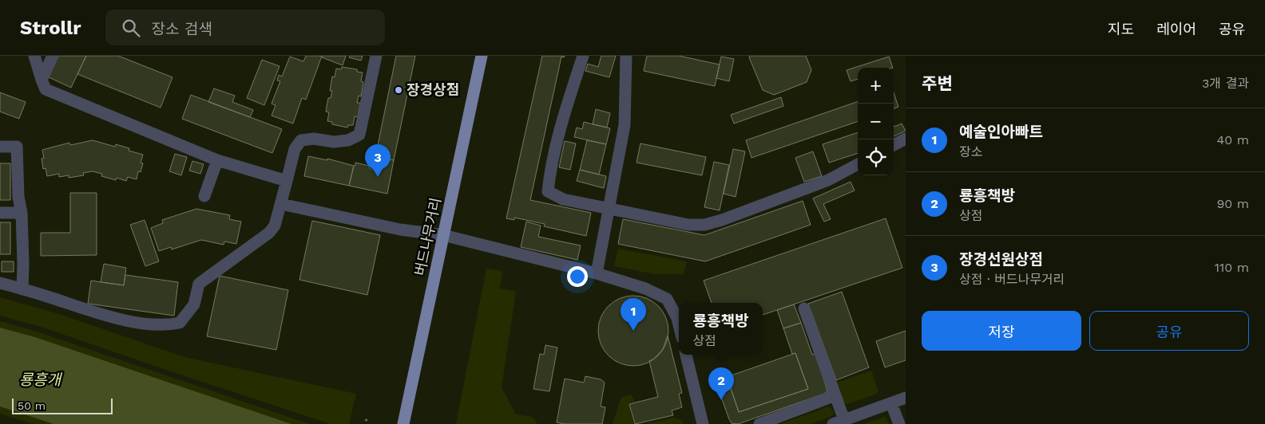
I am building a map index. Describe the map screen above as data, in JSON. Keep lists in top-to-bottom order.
{
  "streets": {
    "main road": ["버드나무거리"]
  },
  "water": ["룡흥개"],
  "places": ["장경상점"],
  "scale_bar": "50 m",
  "page": {
    "header": "Strollr",
    "search": "장소 검색",
    "nav": ["지도", "레이어", "공유"],
    "heading": ["주변", "3개 결과"],
    "map_buttons": ["+", "−"],
    "list": [
      {
        "mark": "1",
        "name": "예술인아빠트",
        "note": "장소",
        "value": "40 m"
      },
      {
        "mark": "2",
        "name": "룡흥책방",
        "note": "상점",
        "value": "90 m"
      },
      {
        "mark": "3",
        "name": "장경선원상점",
        "note": "상점 · 버드나무거리",
        "value": "110 m"
      }
    ],
    "pins": ["3", "1", "2"],
    "buttons": ["저장", "공유"],
    "popup": ["룡흥책방", "상점"],
    "scale": "50 m"
  }
}
